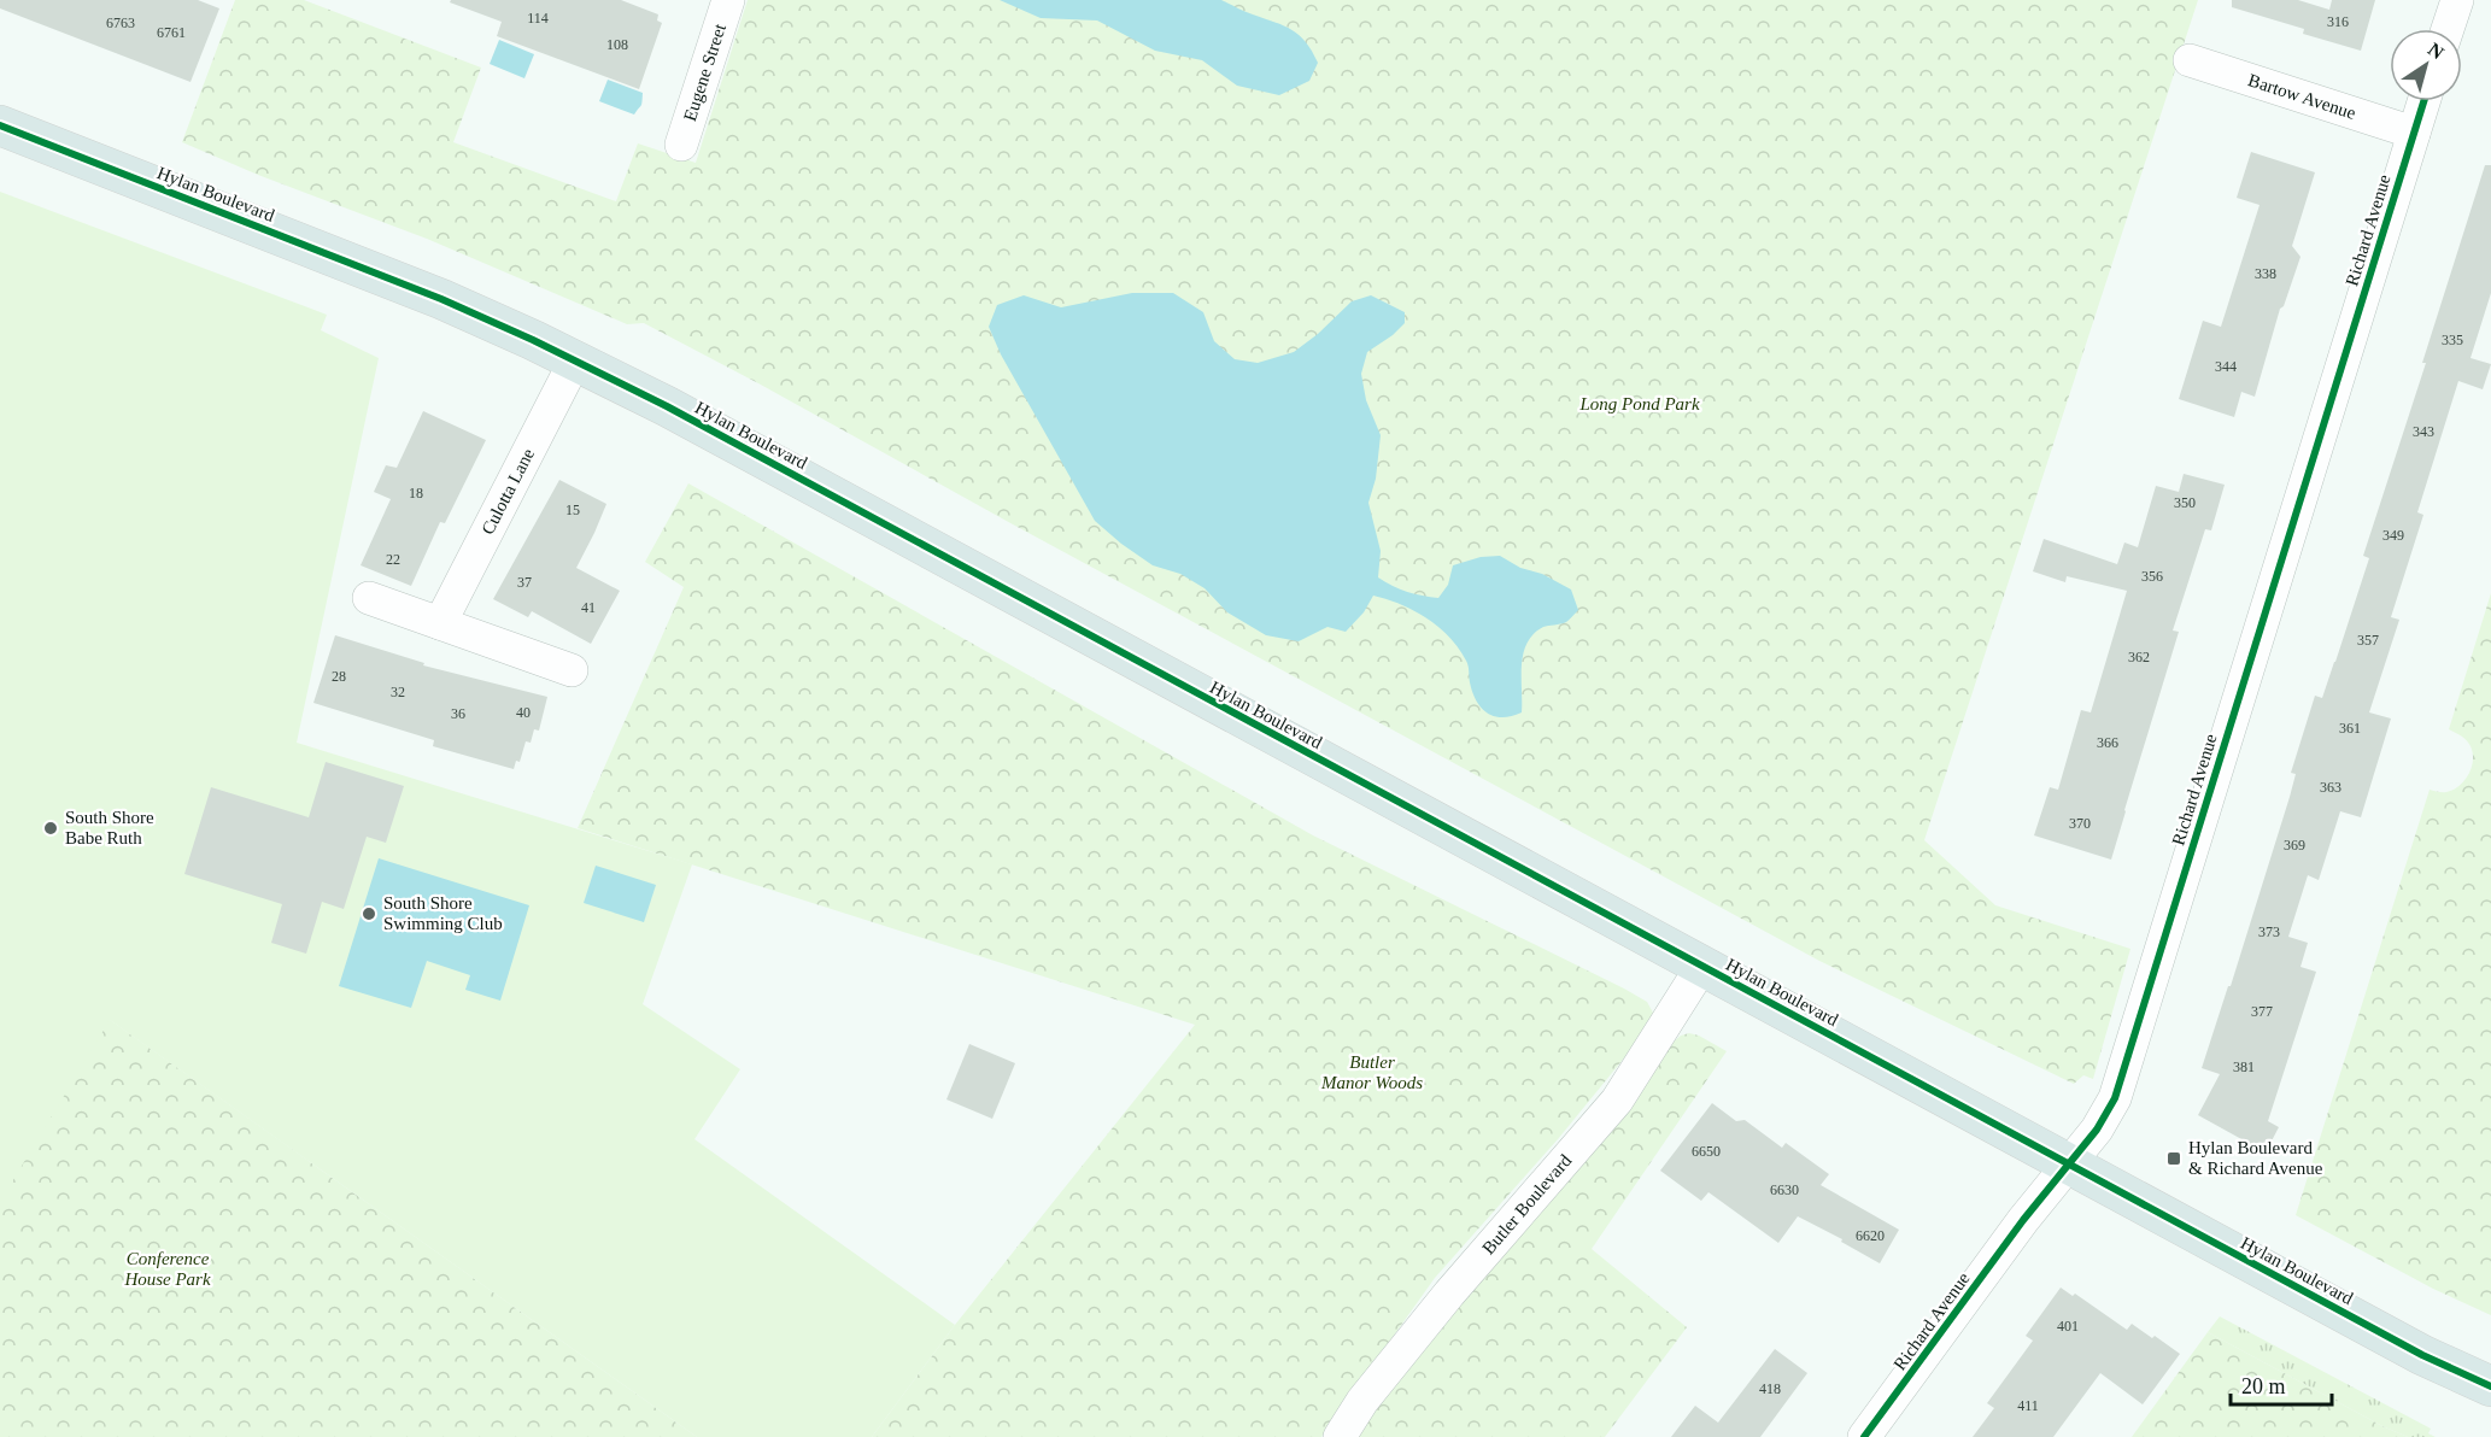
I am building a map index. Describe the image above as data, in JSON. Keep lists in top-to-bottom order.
{
  "streets": {
    "main road": ["Hylan Boulevard"],
    "street": [
      "Eugene Street",
      "Bartow Avenue",
      "Richard Avenue",
      "Culotta Lane",
      "Butler Boulevard"
    ]
  },
  "crossings": [
    ["Bartow Avenue", "Richard Avenue"],
    ["Hylan Boulevard", "Richard Avenue"],
    ["Hylan Boulevard", "Culotta Lane"],
    ["Hylan Boulevard", "Butler Boulevard"]
  ],
  "parks": ["Long Pond Park", "Butler Manor Woods", "Conference House Park"],
  "places": {
    "other": ["South Shore Babe Ruth", "South Shore Swimming Club"],
    "transit": ["Hylan Boulevard & Richard Avenue"]
  },
  "house_numbers": [
    "114",
    "316",
    "6763",
    "6761",
    "108",
    "338",
    "335",
    "344",
    "343",
    "18",
    "350",
    "15",
    "349",
    "22",
    "356",
    "37",
    "41",
    "357",
    "362",
    "28",
    "32",
    "40",
    "36",
    "361",
    "366",
    "363",
    "370",
    "369",
    "373",
    "377",
    "381",
    "6650",
    "6630",
    "6620",
    "401",
    "418",
    "411"
  ],
  "scale_bar": "20 m",
  "north": "top right"
}
